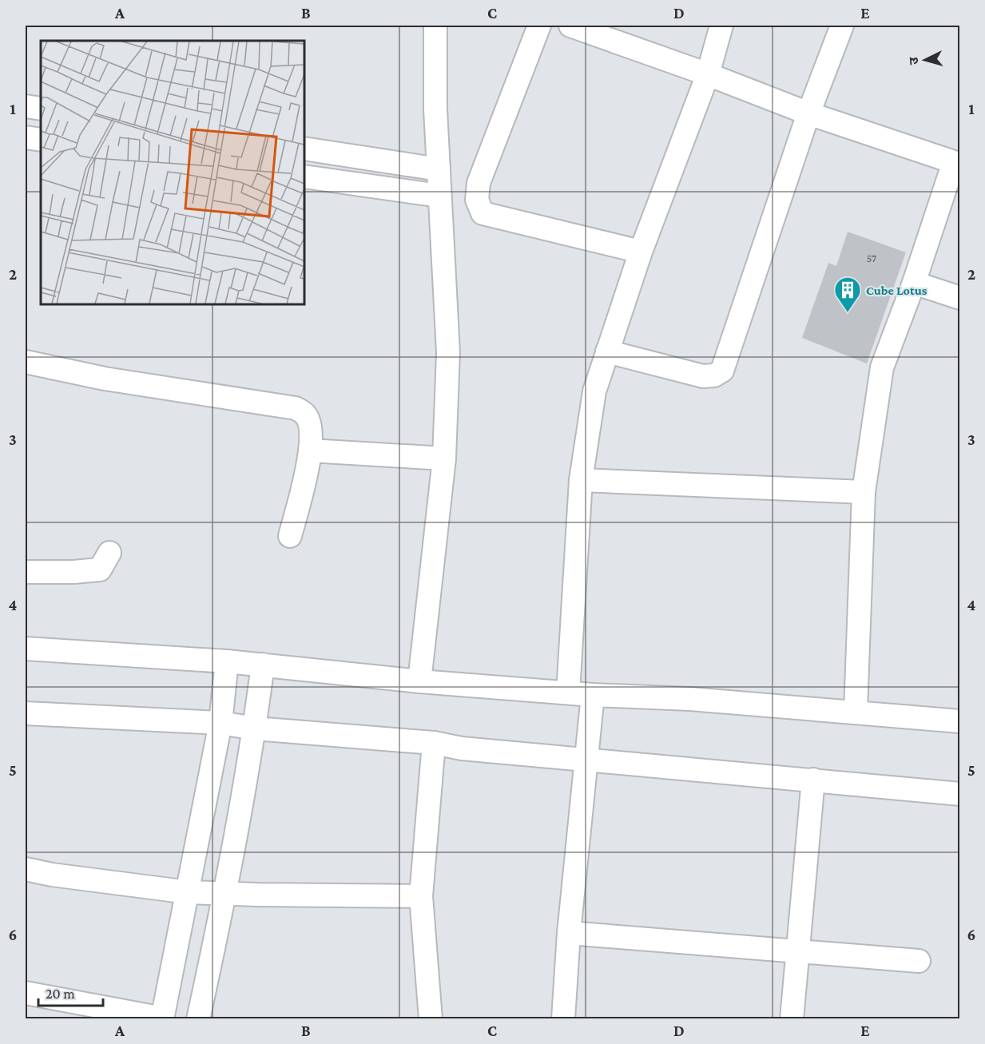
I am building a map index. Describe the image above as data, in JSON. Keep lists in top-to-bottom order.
{
  "places": {
    "building": ["Cube Lotus"]
  },
  "house_numbers": ["57"],
  "scale_bar": "20 m",
  "north": "left",
  "grid": {
    "columns": [
      "A",
      "B",
      "C",
      "D",
      "E"
    ],
    "rows": [
      "1",
      "2",
      "3",
      "4",
      "5",
      "6"
    ]
  }
}
